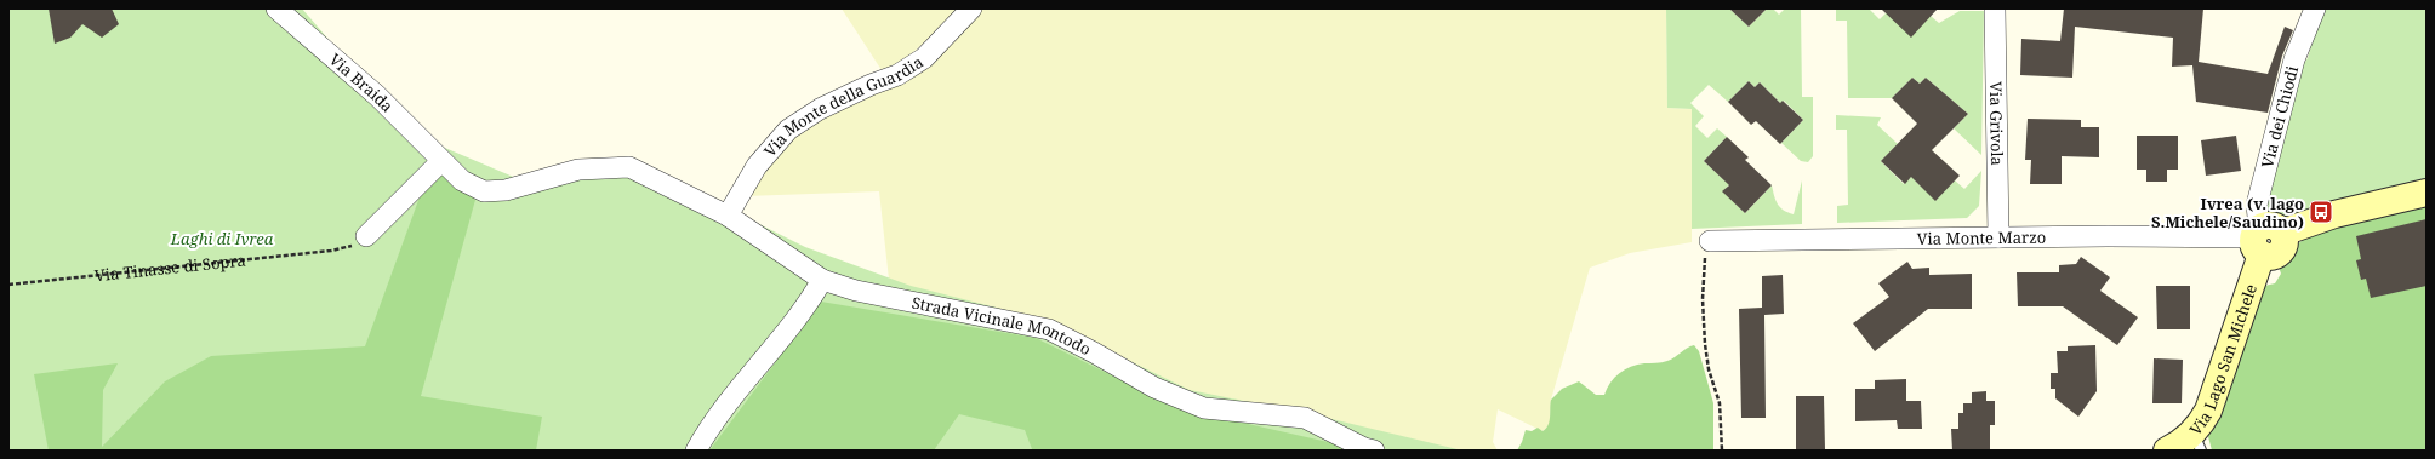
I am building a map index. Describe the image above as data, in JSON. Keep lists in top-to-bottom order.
{
  "streets": {
    "main road": ["Via Lago San Michele"],
    "street": [
      "Via Braida",
      "Via Monte della Guardia",
      "Via dei Chiodi",
      "Via Grivola",
      "Via Monte Marzo",
      "Strada Vicinale Montodo"
    ],
    "path": ["Via Tinasse di Sopra"]
  },
  "crossings": [
    ["Via Braida", "Via Monte della Guardia"],
    ["Via Braida", "Strada Vicinale Montodo"],
    ["Via Monte della Guardia", "Strada Vicinale Montodo"],
    ["Via dei Chiodi", "Via Monte Marzo"],
    ["Via dei Chiodi", "Via Lago San Michele"],
    ["Via Grivola", "Via Monte Marzo"],
    ["Via Monte Marzo", "Via Lago San Michele"]
  ],
  "parks": ["Laghi di Ivrea"],
  "places": {
    "bus stop": ["Ivrea (v. lago S.Michele/Saudino)"]
  }
}
